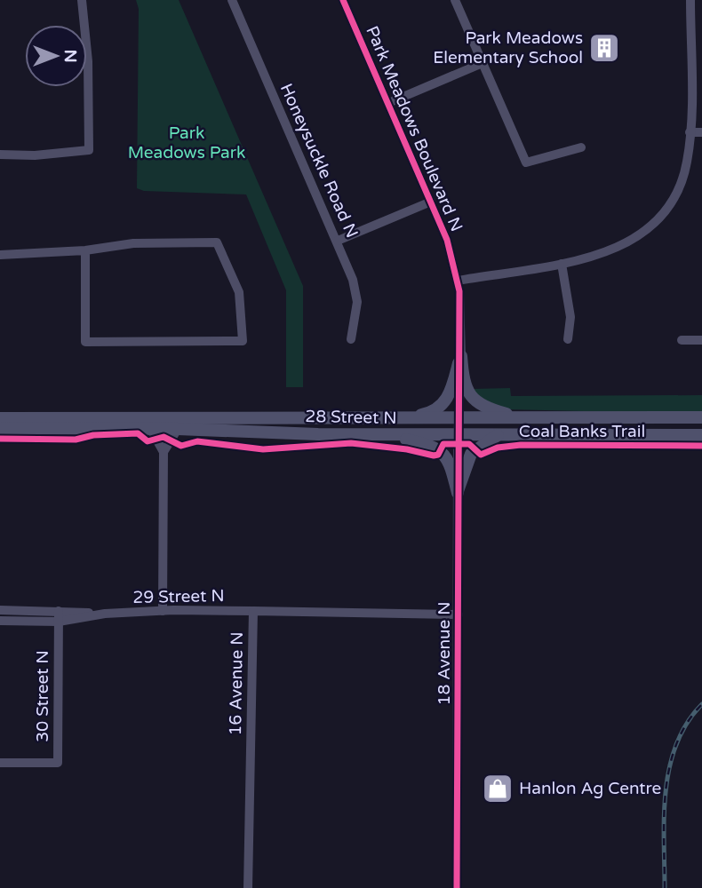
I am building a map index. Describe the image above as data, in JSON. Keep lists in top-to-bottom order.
{
  "streets": {
    "main road": ["28 Street N"],
    "street": [
      "Park Meadows Boulevard N",
      "Honeysuckle Road N",
      "29 Street N",
      "18 Avenue N",
      "16 Avenue N",
      "30 Street N"
    ],
    "cycle path": ["Coal Banks Trail"]
  },
  "crossings": [
    ["Park Meadows Boulevard N", "28 Street N"],
    ["Park Meadows Boulevard N", "18 Avenue N"],
    ["28 Street N", "18 Avenue N"],
    ["29 Street N", "16 Avenue N"],
    ["18 Avenue N", "16 Avenue N"]
  ],
  "parks": ["Park Meadows Park"],
  "places": {
    "building": ["Park Meadows Elementary School"],
    "shop": ["Hanlon Ag Centre"]
  },
  "north": "right"
}
